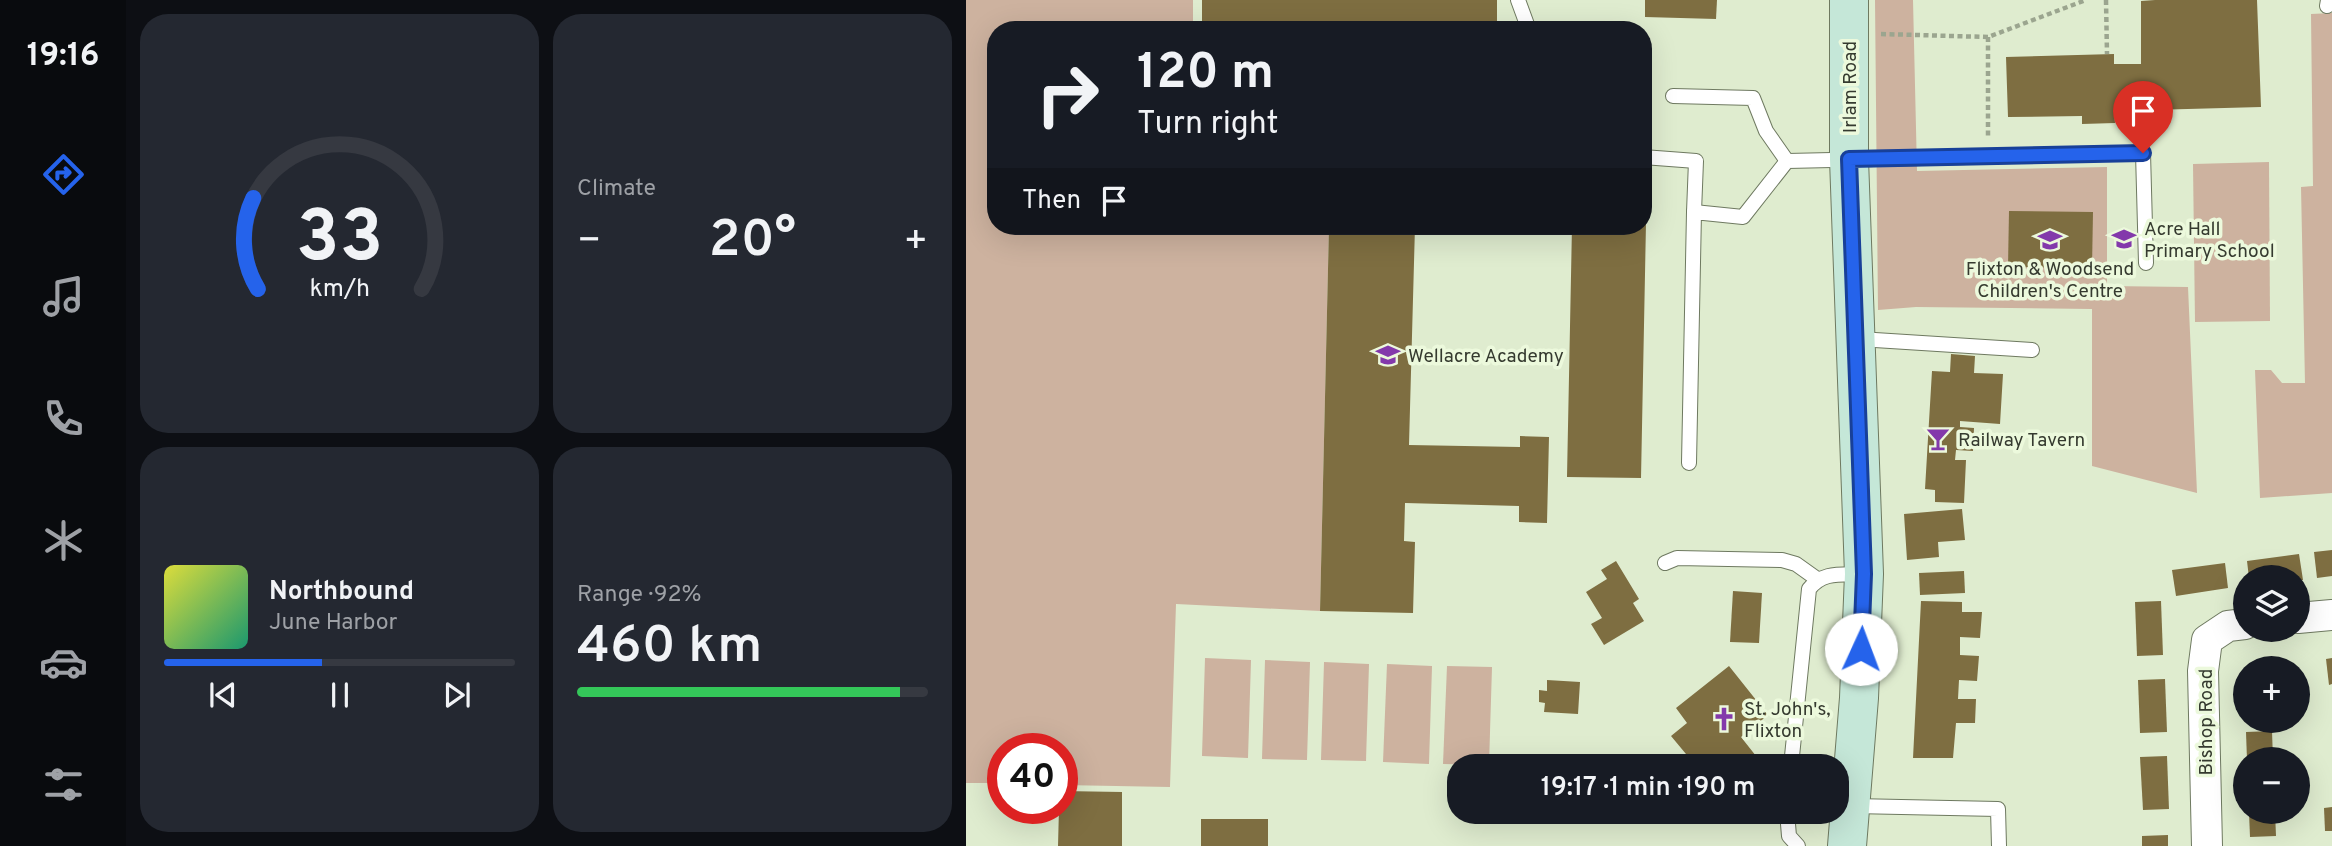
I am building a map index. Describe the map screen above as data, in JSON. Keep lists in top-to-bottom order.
{
  "streets": {
    "street": ["Irlam Road", "Bishop Road"]
  },
  "places": {
    "school or university": ["Acre Hall Primary School", "Flixton & Woodsend Children's Centre", "Wellacre Academy"],
    "bar": ["Railway Tavern"],
    "church": ["St. John's, Flixton"]
  },
  "page": {
    "tabs": "19:16",
    "tile": [
      "Climate",
      ["Range · 92%", "460 km"]
    ],
    "turn": ["120 m", "Turn right"],
    "then": "Then",
    "heat": ["−", "20°", "+"],
    "song": ["Northbound", "June Harbor"],
    "map_buttons": ["+", "−"],
    "limit": "40",
    "trip": "19:17 · 1 min · 190 m",
    "gauge": ["33", "km/h"]
  }
}
